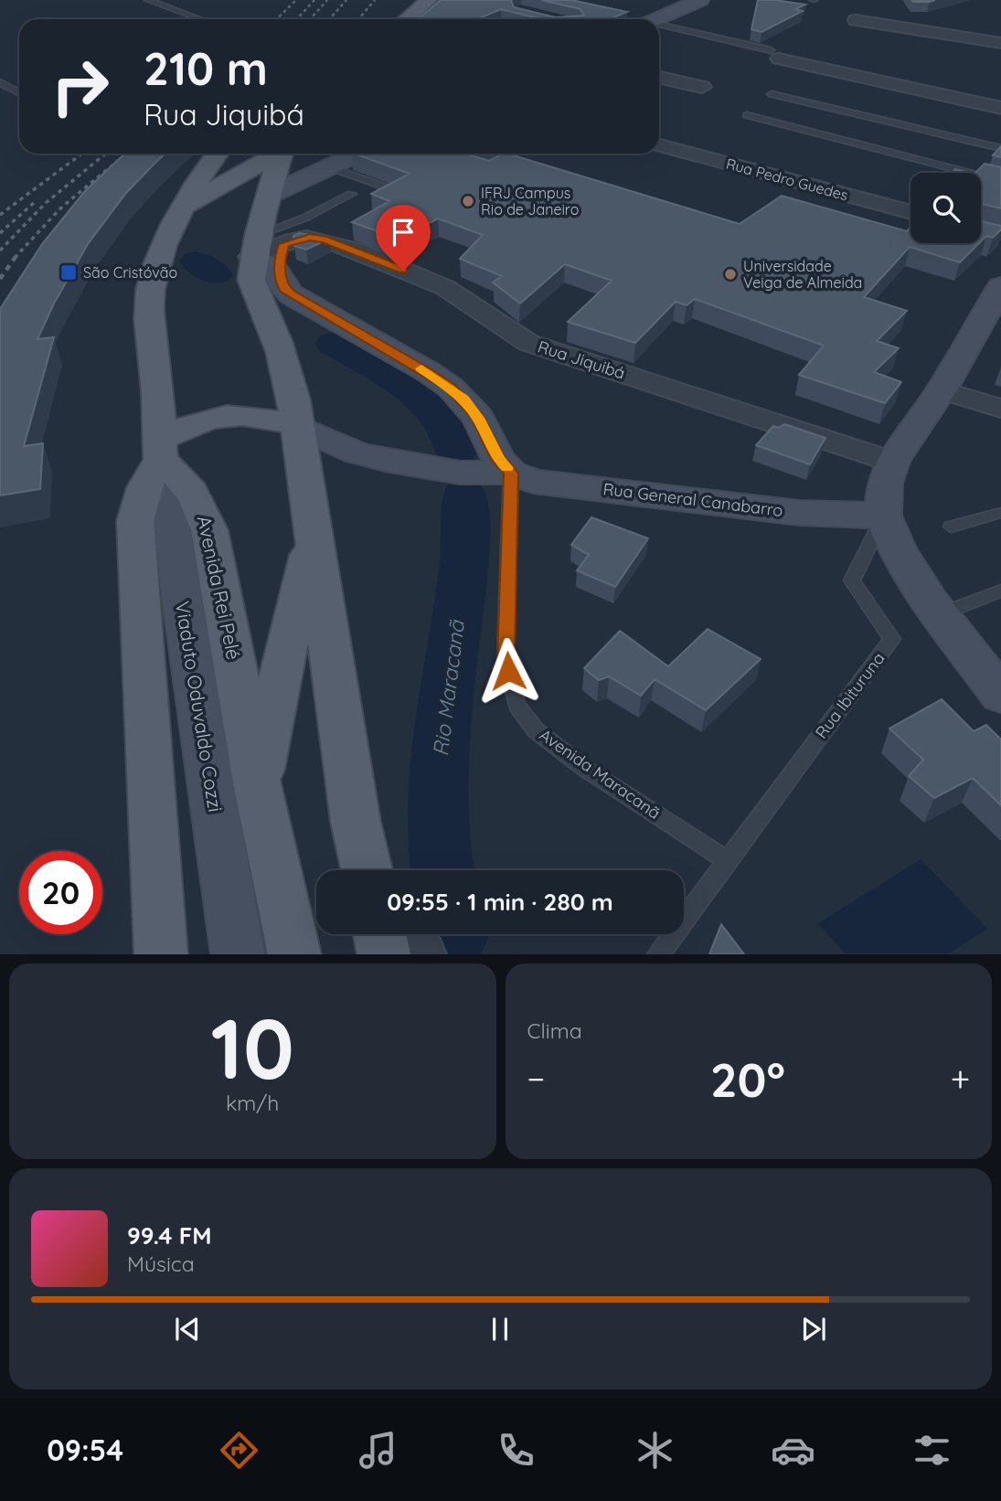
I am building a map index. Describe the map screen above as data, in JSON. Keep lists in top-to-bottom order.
{
  "streets": {
    "main road": ["Avenida Rei Pelé"],
    "street": [
      "Rua Pedro Guedes",
      "Rua Jiquibá",
      "Rua General Canabarro",
      "Rua Ibituruna",
      "Viaduto Oduvaldo Cozzi"
    ],
    "lane": ["Avenida Maracanã"]
  },
  "crossings": [
    ["Rua Jiquibá", "Rua Ibituruna"],
    ["Rua General Canabarro", "Rua Ibituruna"],
    ["Rua General Canabarro", "Avenida Maracanã"],
    ["Avenida Rei Pelé", "Viaduto Oduvaldo Cozzi"],
    ["Rua Ibituruna", "Avenida Maracanã"]
  ],
  "water": ["Rio Maracanã"],
  "places": {
    "other": ["IFRJ Campus Rio de Janeiro", "Universidade Veiga de Almeida"],
    "transit": ["São Cristóvão"]
  },
  "page": {
    "turn": ["210 m", "Rua Jiquibá"],
    "limit": "20",
    "trip": "09:55 · 1 min · 280 m",
    "tile": [
      ["10", "km/h"],
      "Clima"
    ],
    "heat": ["−", "20°", "+"],
    "song": ["99.4 FM", "Música"],
    "tabs": "09:54"
  }
}
